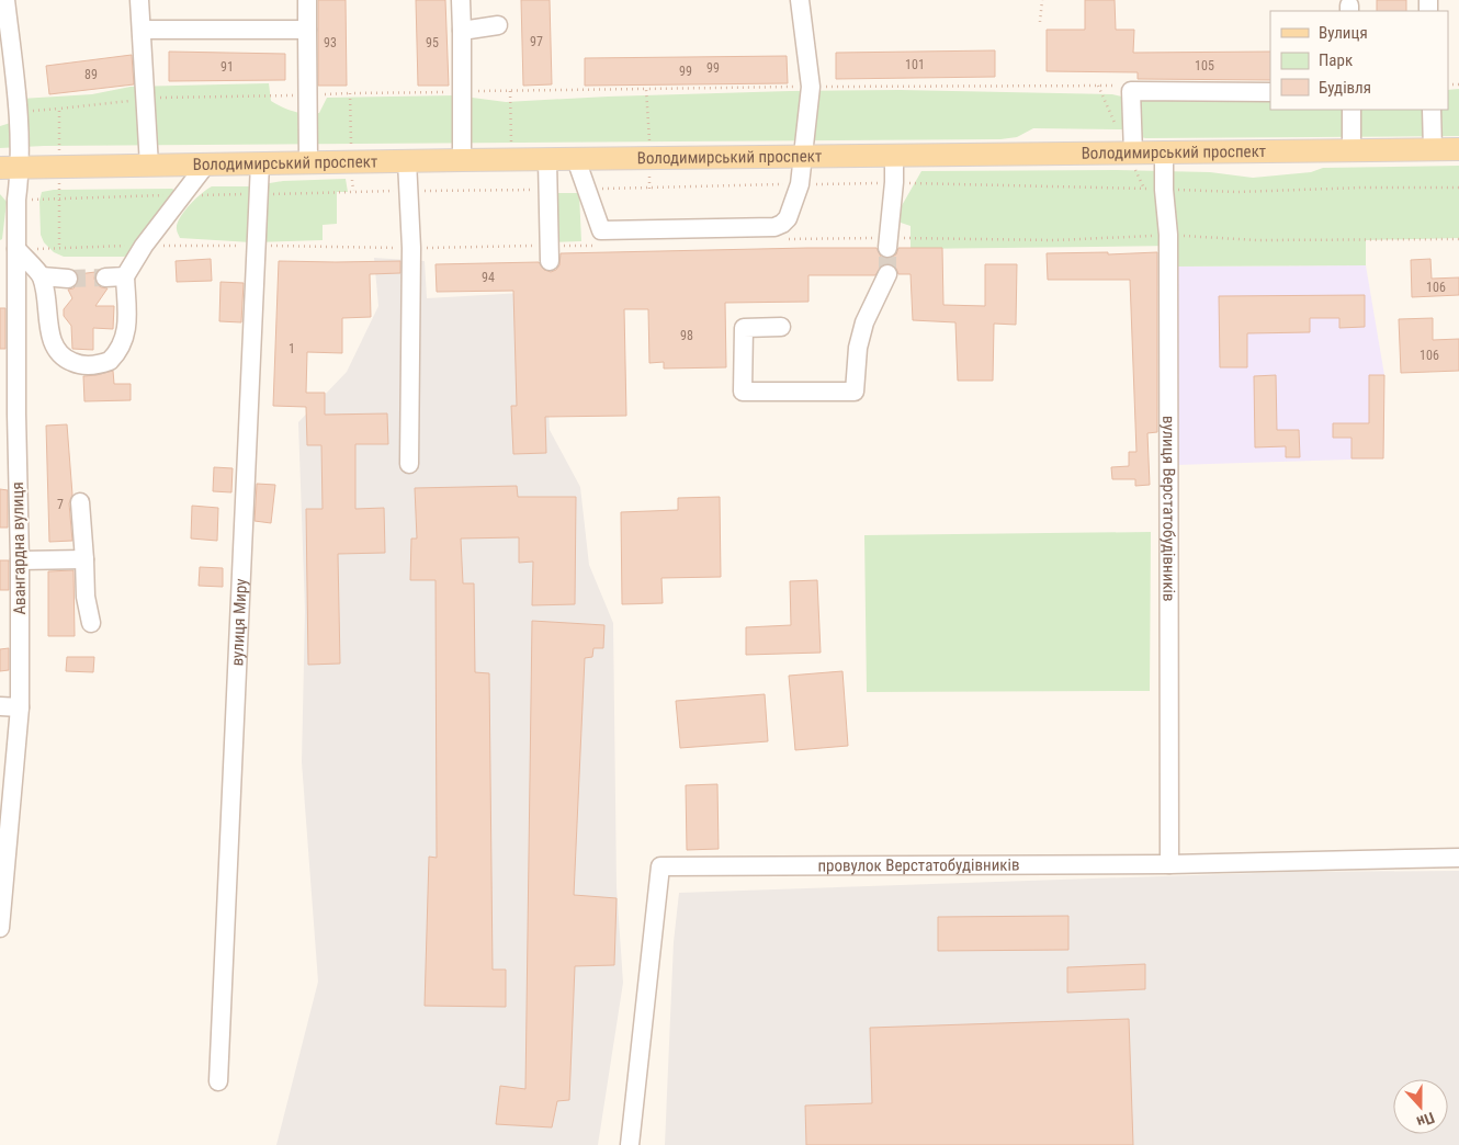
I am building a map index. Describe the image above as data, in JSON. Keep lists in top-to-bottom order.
{
  "streets": {
    "main road": ["Володимирський проспект"],
    "street": [
      "вулиця Верстатобудівників",
      "Авангардна вулиця",
      "вулиця Миру",
      "провулок Верстатобудівників"
    ]
  },
  "crossings": [
    ["Володимирський проспект", "вулиця Верстатобудівників"],
    ["Володимирський проспект", "Авангардна вулиця"],
    ["Володимирський проспект", "вулиця Миру"],
    ["вулиця Верстатобудівників", "провулок Верстатобудівників"]
  ],
  "house_numbers": [
    "97",
    "93",
    "95",
    "101",
    "105",
    "91",
    "99",
    "99",
    "89",
    "94",
    "106",
    "98",
    "1",
    "106",
    "7"
  ],
  "legend": ["Вулиця", "Парк", "Будівля"],
  "north": "bottom"
}
